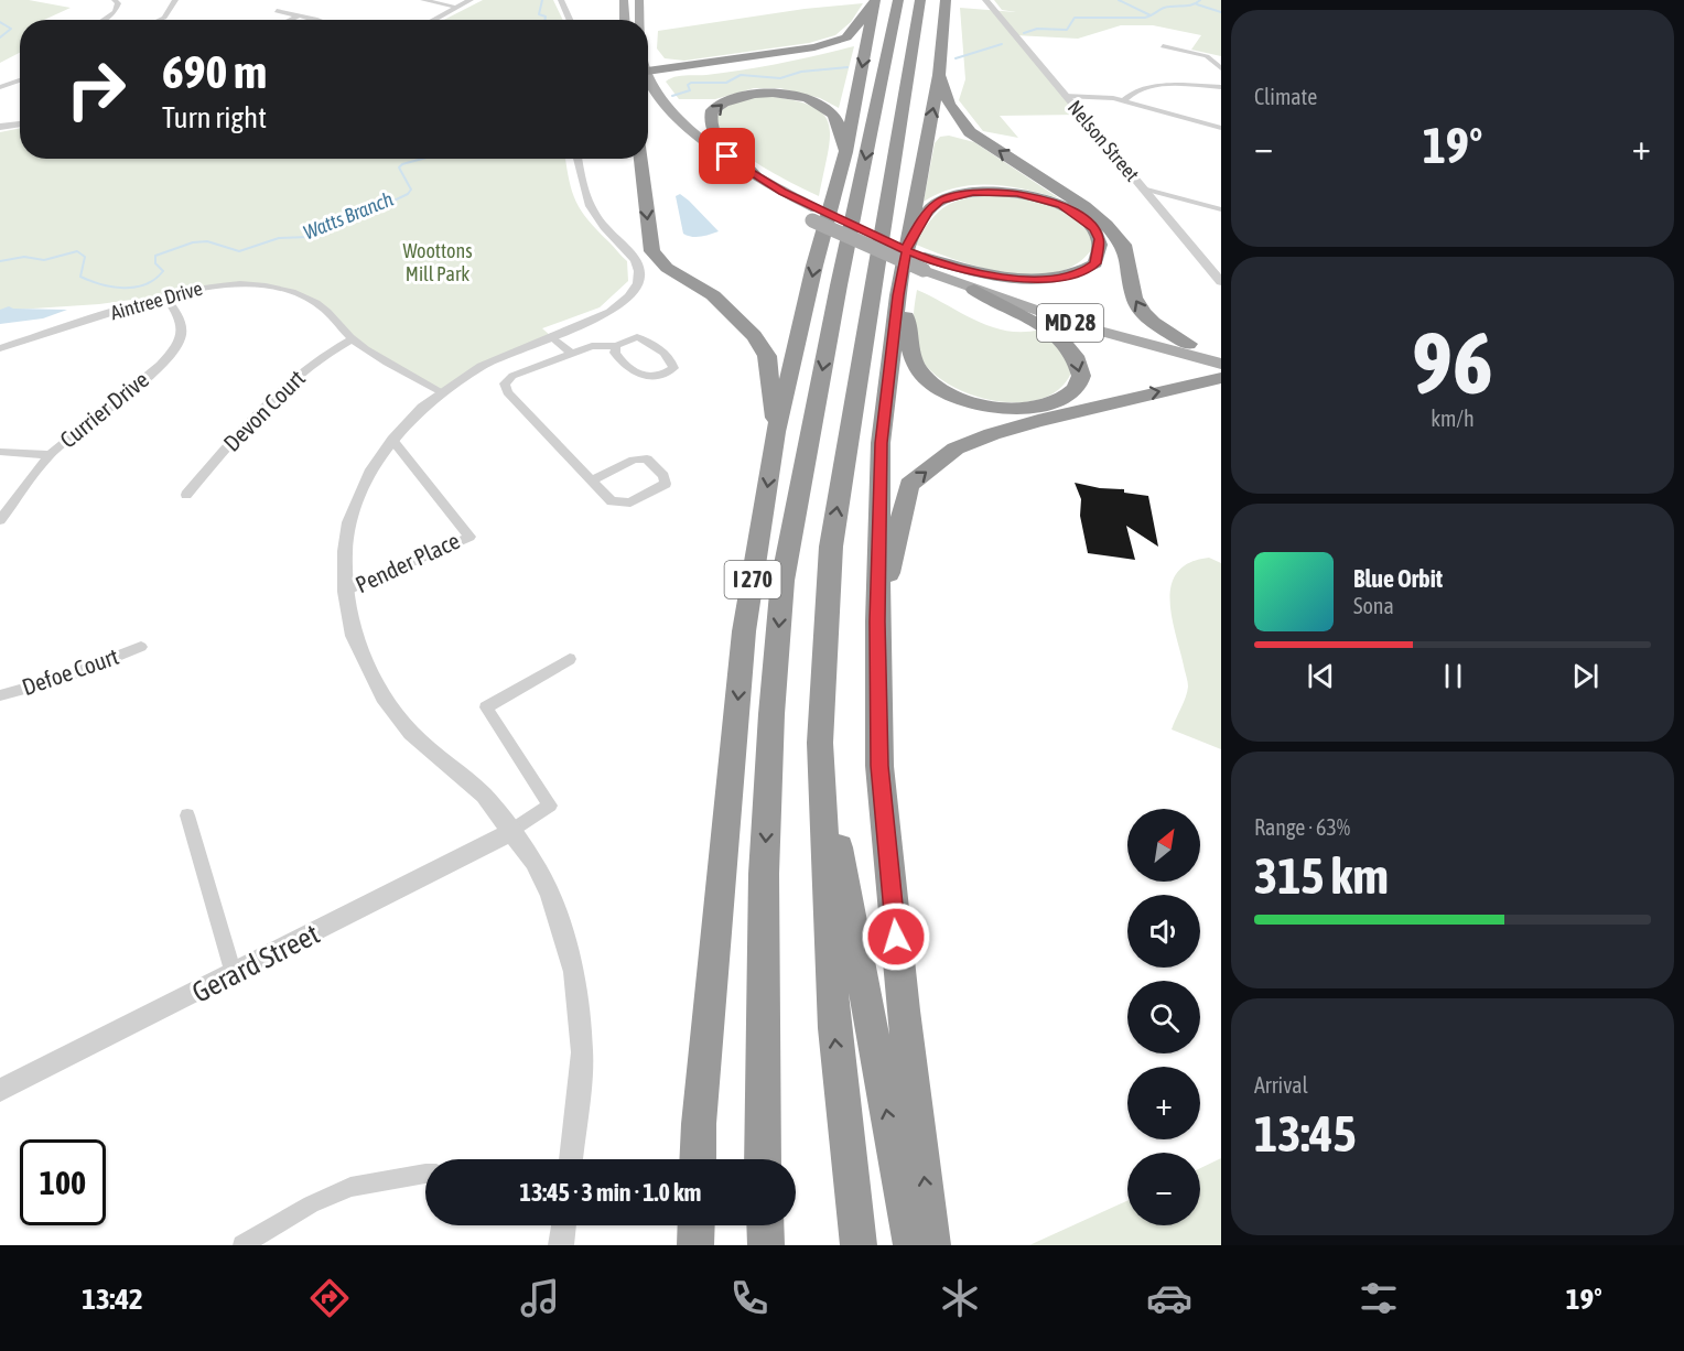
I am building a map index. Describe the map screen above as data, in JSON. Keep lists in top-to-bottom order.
{
  "streets": {
    "highway": ["I 270"],
    "main road": ["MD 28"],
    "street": [
      "Nelson Street",
      "Aintree Drive",
      "Currier Drive",
      "Devon Court",
      "Pender Place",
      "Defoe Court",
      "Gerard Street"
    ]
  },
  "crossings": [
    ["Aintree Drive", "Currier Drive"],
    ["Aintree Drive", "Devon Court"]
  ],
  "water": ["Watts Branch"],
  "parks": ["Woottons Mill Park"],
  "north": "top right",
  "page": {
    "tile": [
      "Climate",
      ["96", "km/h"],
      ["Range · 63%", "315 km"],
      ["Arrival", "13:45"]
    ],
    "turn": ["690 m", "Turn right"],
    "heat": ["−", "19°", "+"],
    "song": ["Blue Orbit", "Sona"],
    "map_buttons": ["+", "−"],
    "limit": "100",
    "trip": "13:45 · 3 min · 1.0 km",
    "tabs": ["13:42", "19°"]
  }
}
